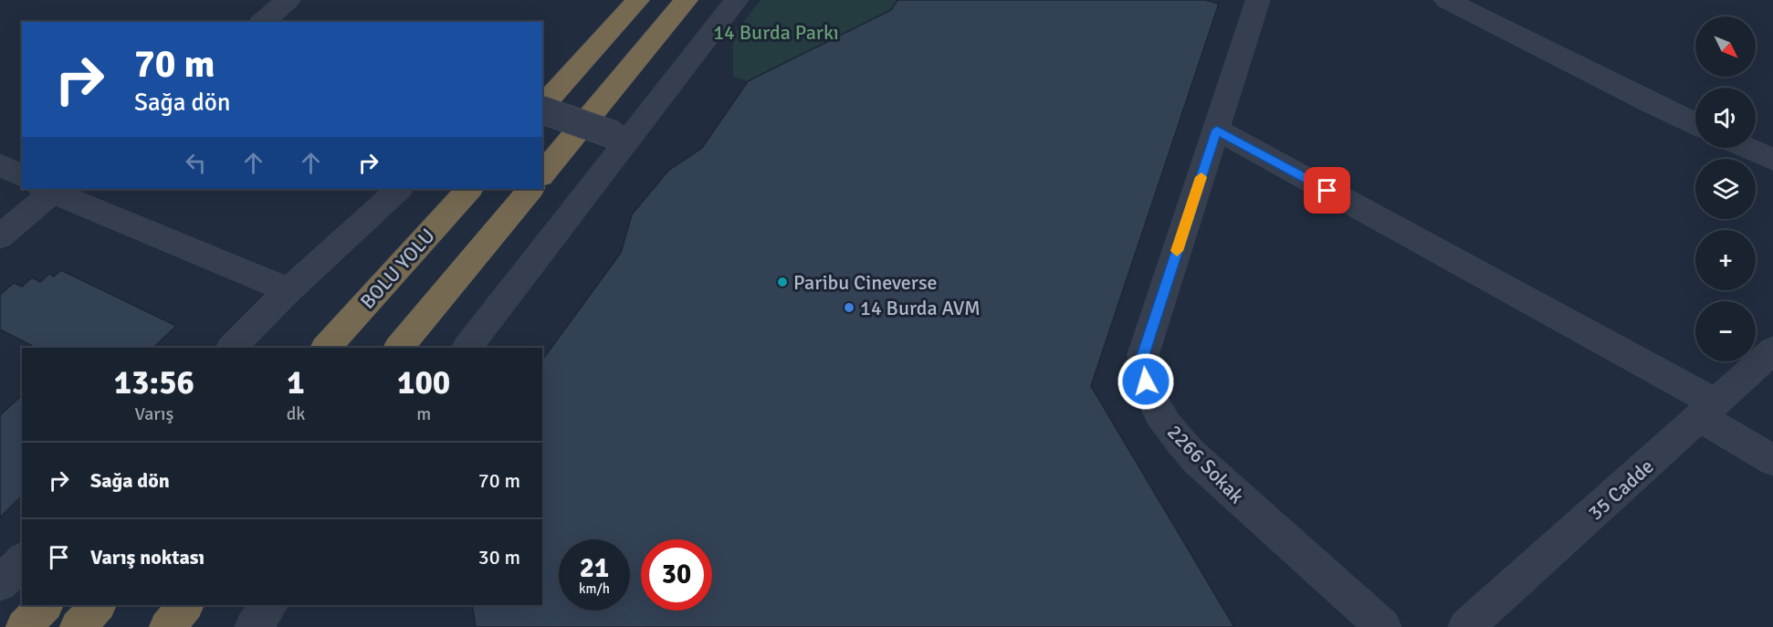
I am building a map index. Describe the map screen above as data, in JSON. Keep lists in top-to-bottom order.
{
  "streets": {
    "highway": ["BOLU YOLU"],
    "street": ["2266 Sokak", "35 Cadde"]
  },
  "parks": ["14 Burda Parkı"],
  "places": ["Paribu Cineverse", "14 Burda AVM"],
  "north": "bottom right",
  "page": {
    "map_buttons": ["+", "−"],
    "turn": ["70 m", "Sağa dön"],
    "eta": [
      "13:56",
      "Varış",
      "1",
      "dk",
      "100",
      "m"
    ],
    "list": [
      {
        "name": "Sağa dön",
        "value": "70 m"
      },
      {
        "name": "Varış noktası",
        "value": "30 m"
      }
    ],
    "speed": "21 km/h",
    "limit": "30"
  }
}
